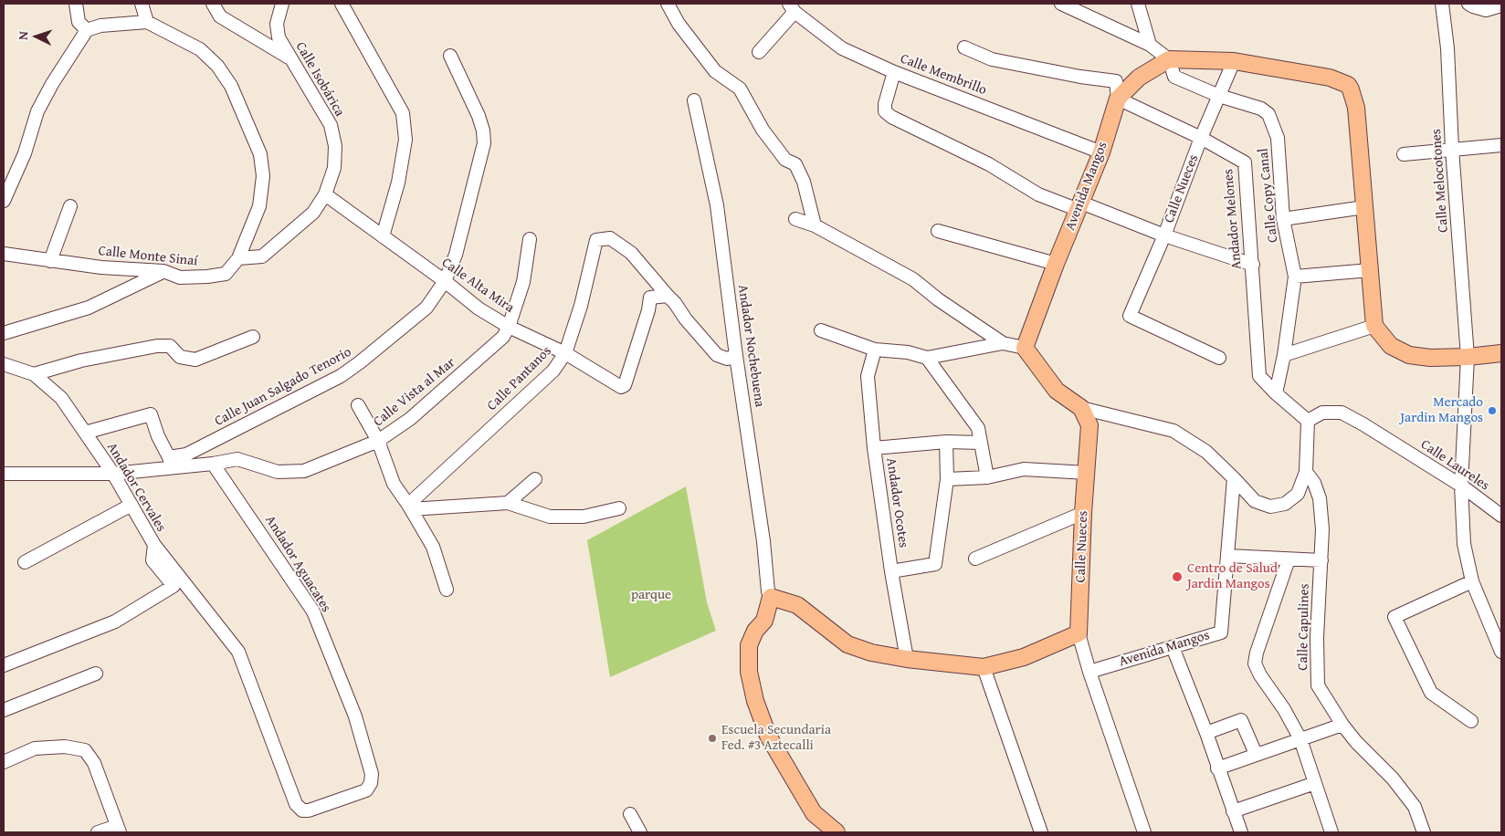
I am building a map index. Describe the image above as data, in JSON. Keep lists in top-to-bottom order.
{
  "streets": {
    "main road": ["Avenida Mangos", "Calle Nueces"],
    "street": [
      "Calle Membrillo",
      "Calle Isobárica",
      "Calle Melocotones",
      "Calle Copy Canal",
      "Andador Melones",
      "Calle Monte Sinaí",
      "Calle Alta Mira",
      "Andador Nochebuena",
      "Calle Pantanos",
      "Calle Juan Salgado Tenorio",
      "Calle Vista al Mar",
      "Calle Laureles",
      "Andador Cervales",
      "Andador Ocotes",
      "Andador Aguacates",
      "Calle Capulines"
    ]
  },
  "crossings": [
    ["Calle Membrillo", "Avenida Mangos"],
    ["Calle Isobárica", "Calle Monte Sinaí"],
    ["Calle Isobárica", "Calle Alta Mira"],
    ["Calle Melocotones", "Calle Laureles"],
    ["Avenida Mangos", "Calle Copy Canal"],
    ["Avenida Mangos", "Andador Melones"],
    ["Calle Nueces", "Calle Copy Canal"],
    ["Calle Nueces", "Andador Melones"],
    ["Calle Copy Canal", "Andador Melones"],
    ["Andador Melones", "Calle Laureles"],
    ["Calle Alta Mira", "Calle Pantanos"],
    ["Calle Alta Mira", "Calle Juan Salgado Tenorio"],
    ["Calle Alta Mira", "Calle Vista al Mar"],
    ["Calle Vista al Mar", "Andador Aguacates"],
    ["Andador Cervales", "Andador Aguacates"]
  ],
  "parks": ["parque"],
  "places": ["Mercado Jardin Mangos", "Centro de Salud Jardin Mangos", "Escuela Secundaria Fed. #3 Aztecalli"],
  "north": "left"
}
